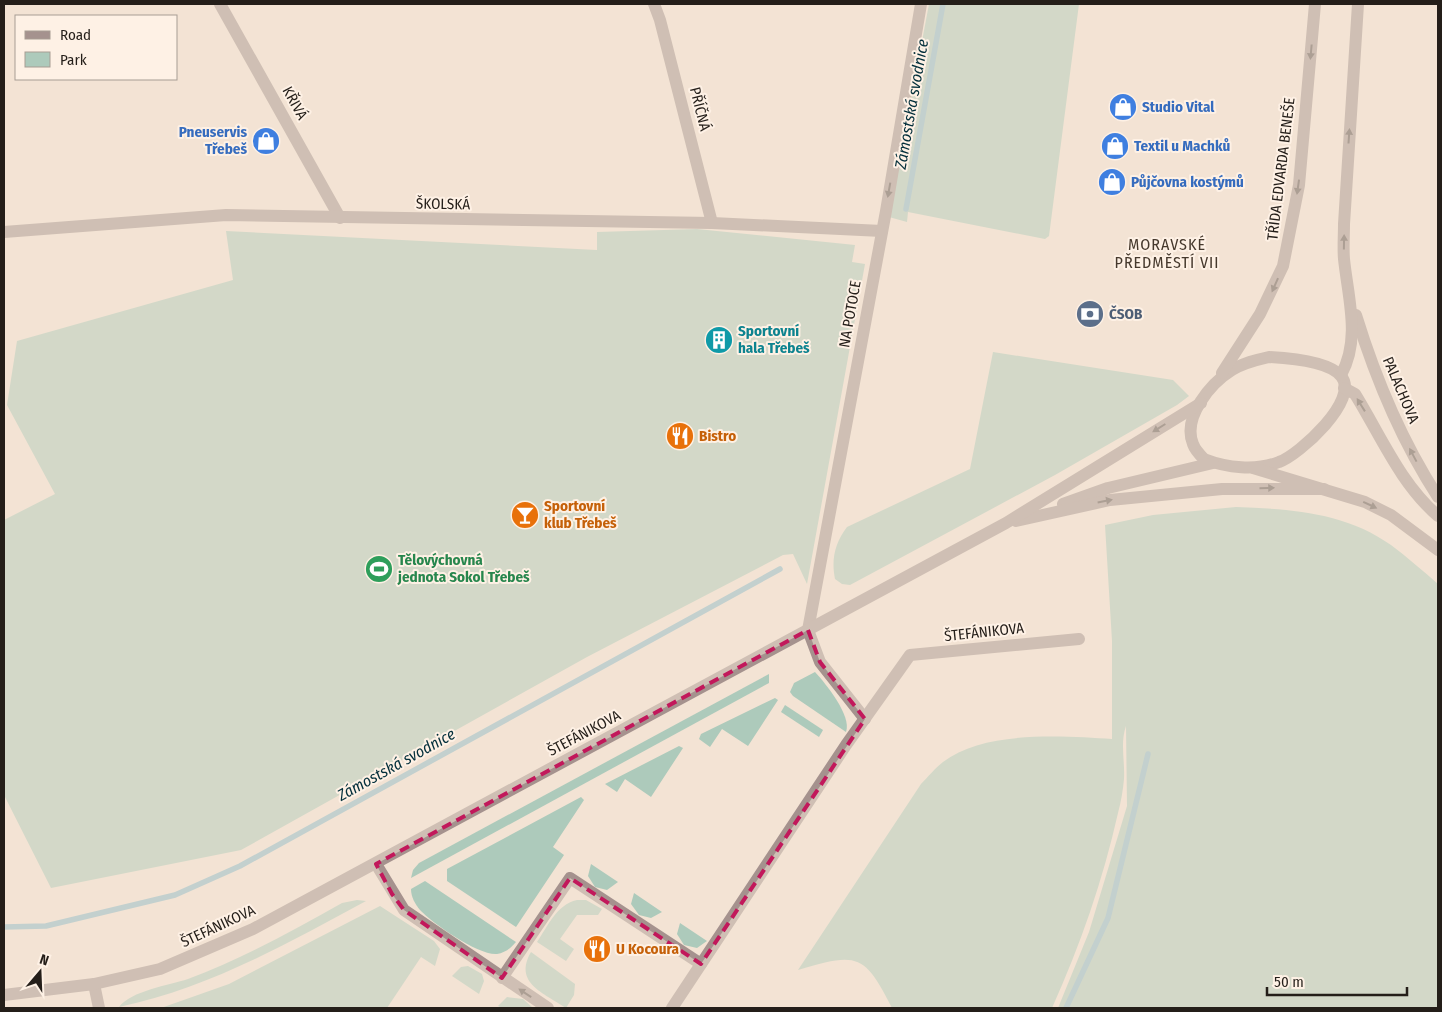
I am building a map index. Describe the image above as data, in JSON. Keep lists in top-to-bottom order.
{
  "streets": {
    "street": [
      "KŘIVÁ",
      "PŘÍČNÁ",
      "TŘÍDA EDVARDA BENEŠE",
      "ŠKOLSKÁ",
      "NA POTOCE",
      "PALACHOVA",
      "ŠTEFÁNIKOVA"
    ]
  },
  "crossings": [
    ["KŘIVÁ", "ŠKOLSKÁ"],
    ["PŘÍČNÁ", "ŠKOLSKÁ"],
    ["TŘÍDA EDVARDA BENEŠE", "ŠTEFÁNIKOVA"],
    ["ŠKOLSKÁ", "NA POTOCE"],
    ["NA POTOCE", "ŠTEFÁNIKOVA"]
  ],
  "one_way": ["NA POTOCE"],
  "districts": ["MORAVSKÉ PŘEDMĚSTÍ VII"],
  "water": ["Zámostská svodnice"],
  "places": {
    "shop": [
      "Studio Vital",
      "Pneuservis Třebeš",
      "Textil u Machků",
      "Půjčovna kostýmů"
    ],
    "bank": ["ČSOB"],
    "building": ["Sportovní hala Třebeš"],
    "restaurant": ["Bistro", "U Kocoura"],
    "bar": ["Sportovní klub Třebeš"],
    "sports": ["Tělovýchovná jednota Sokol Třebeš"]
  },
  "legend": ["Road", "Park"],
  "scale_bar": "50 m",
  "north": "top"
}
